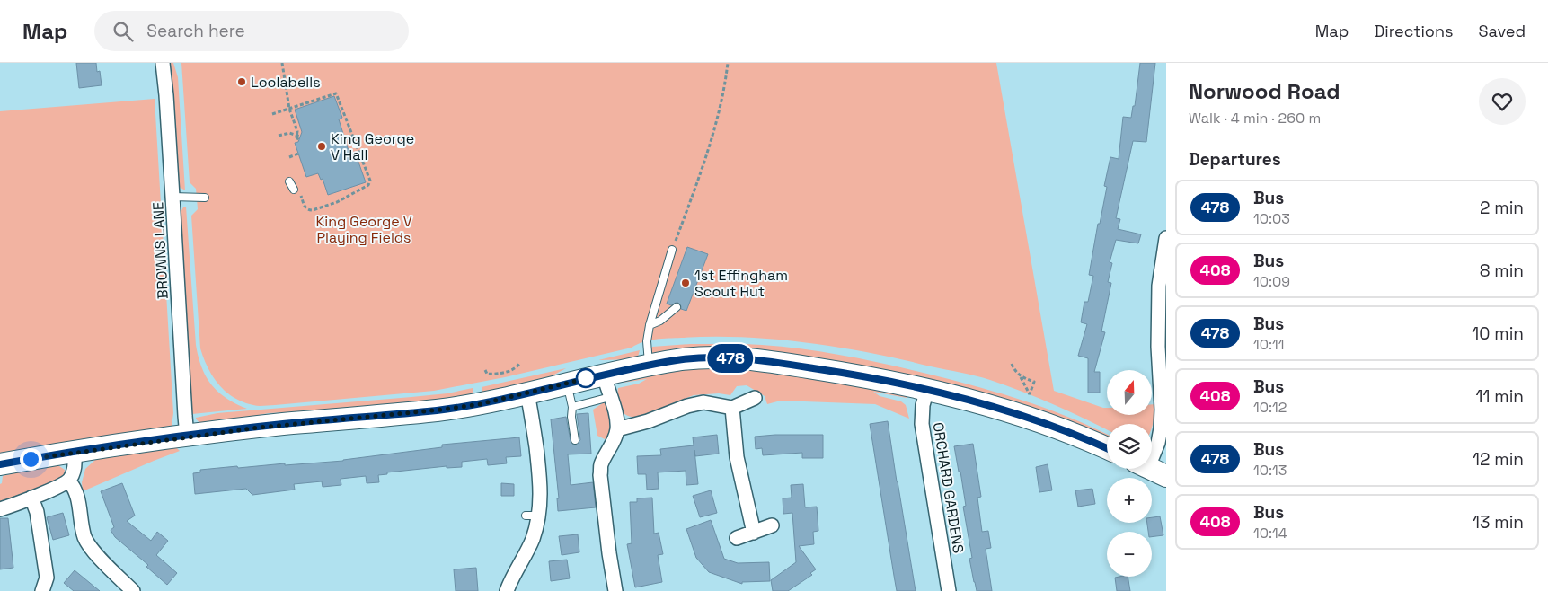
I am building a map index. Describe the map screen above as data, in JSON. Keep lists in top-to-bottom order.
{
  "streets": {
    "street": ["BROWNS LANE", "ORCHARD GARDENS"]
  },
  "parks": ["King George V Playing Fields"],
  "places": ["Loolabells", "King George V Hall", "1st Effingham Scout Hut"],
  "lines": ["bus line 478"],
  "north": "top",
  "page": {
    "header": "Map",
    "search": "Search here",
    "nav": ["Map", "Directions", "Saved"],
    "on_map": "478",
    "heading": [
      ["Norwood Road", "Walk · 4 min · 260 m"],
      "Departures"
    ],
    "list": [
      {
        "mark": "478",
        "name": "Bus",
        "note": "10:03",
        "value": "2 min"
      },
      {
        "mark": "408",
        "name": "Bus",
        "note": "10:09",
        "value": "8 min"
      },
      {
        "mark": "478",
        "name": "Bus",
        "note": "10:11",
        "value": "10 min"
      },
      {
        "mark": "408",
        "name": "Bus",
        "note": "10:12",
        "value": "11 min"
      },
      {
        "mark": "478",
        "name": "Bus",
        "note": "10:13",
        "value": "12 min"
      },
      {
        "mark": "408",
        "name": "Bus",
        "note": "10:14",
        "value": "13 min"
      }
    ],
    "map_buttons": ["+", "−"]
  }
}
